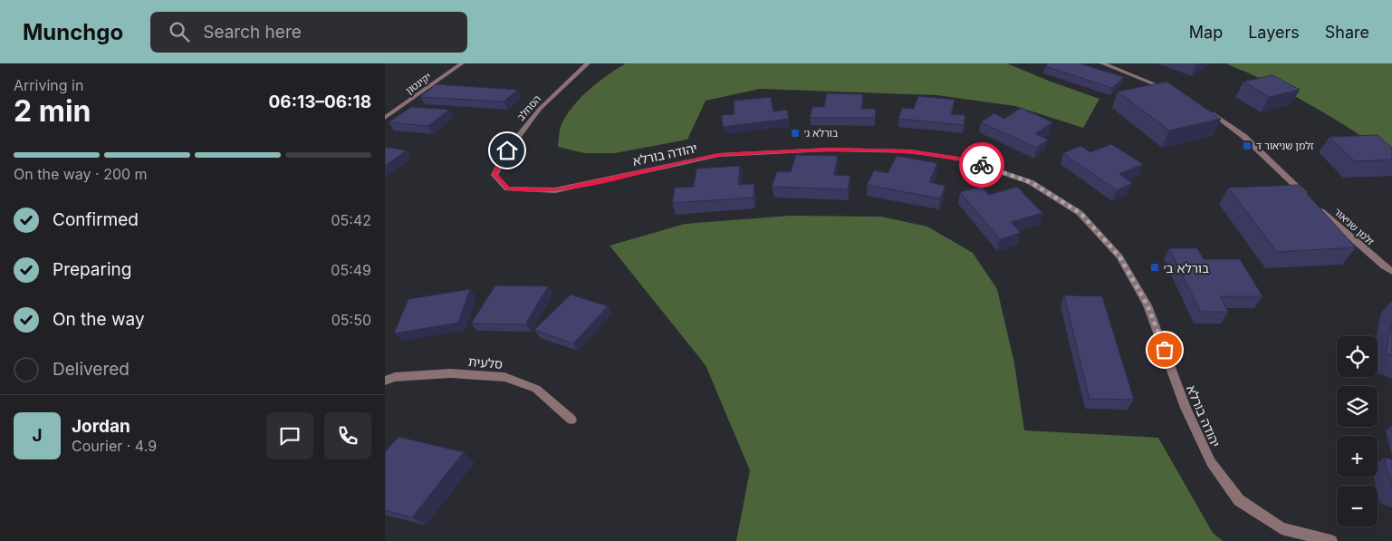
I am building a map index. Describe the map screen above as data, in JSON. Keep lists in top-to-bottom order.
{
  "streets": {
    "street": [
      "יקינטון",
      "הסחלב",
      "יהודה בורלא",
      "זלמן שניאור",
      "סלעית"
    ]
  },
  "crossings": [
    ["הסחלב", "יהודה בורלא"]
  ],
  "places": {
    "transit": ["בורלא ג׳", "זלמן שניאור ד", "בורלא ב׳"]
  },
  "page": {
    "header": "Munchgo",
    "search": "Search here",
    "nav": ["Map", "Layers", "Share"],
    "heading": ["2 min", "Arriving in", "06:13–06:18"],
    "panel": ["Jordan", "Courier · 4.9"],
    "bar": "On the way · 200 m",
    "list": [
      ["Confirmed", "05:42"],
      ["Preparing", "05:49"],
      ["On the way", "05:50"],
      "Delivered"
    ],
    "map_buttons": ["+", "−"],
    "round": "J"
  }
}
